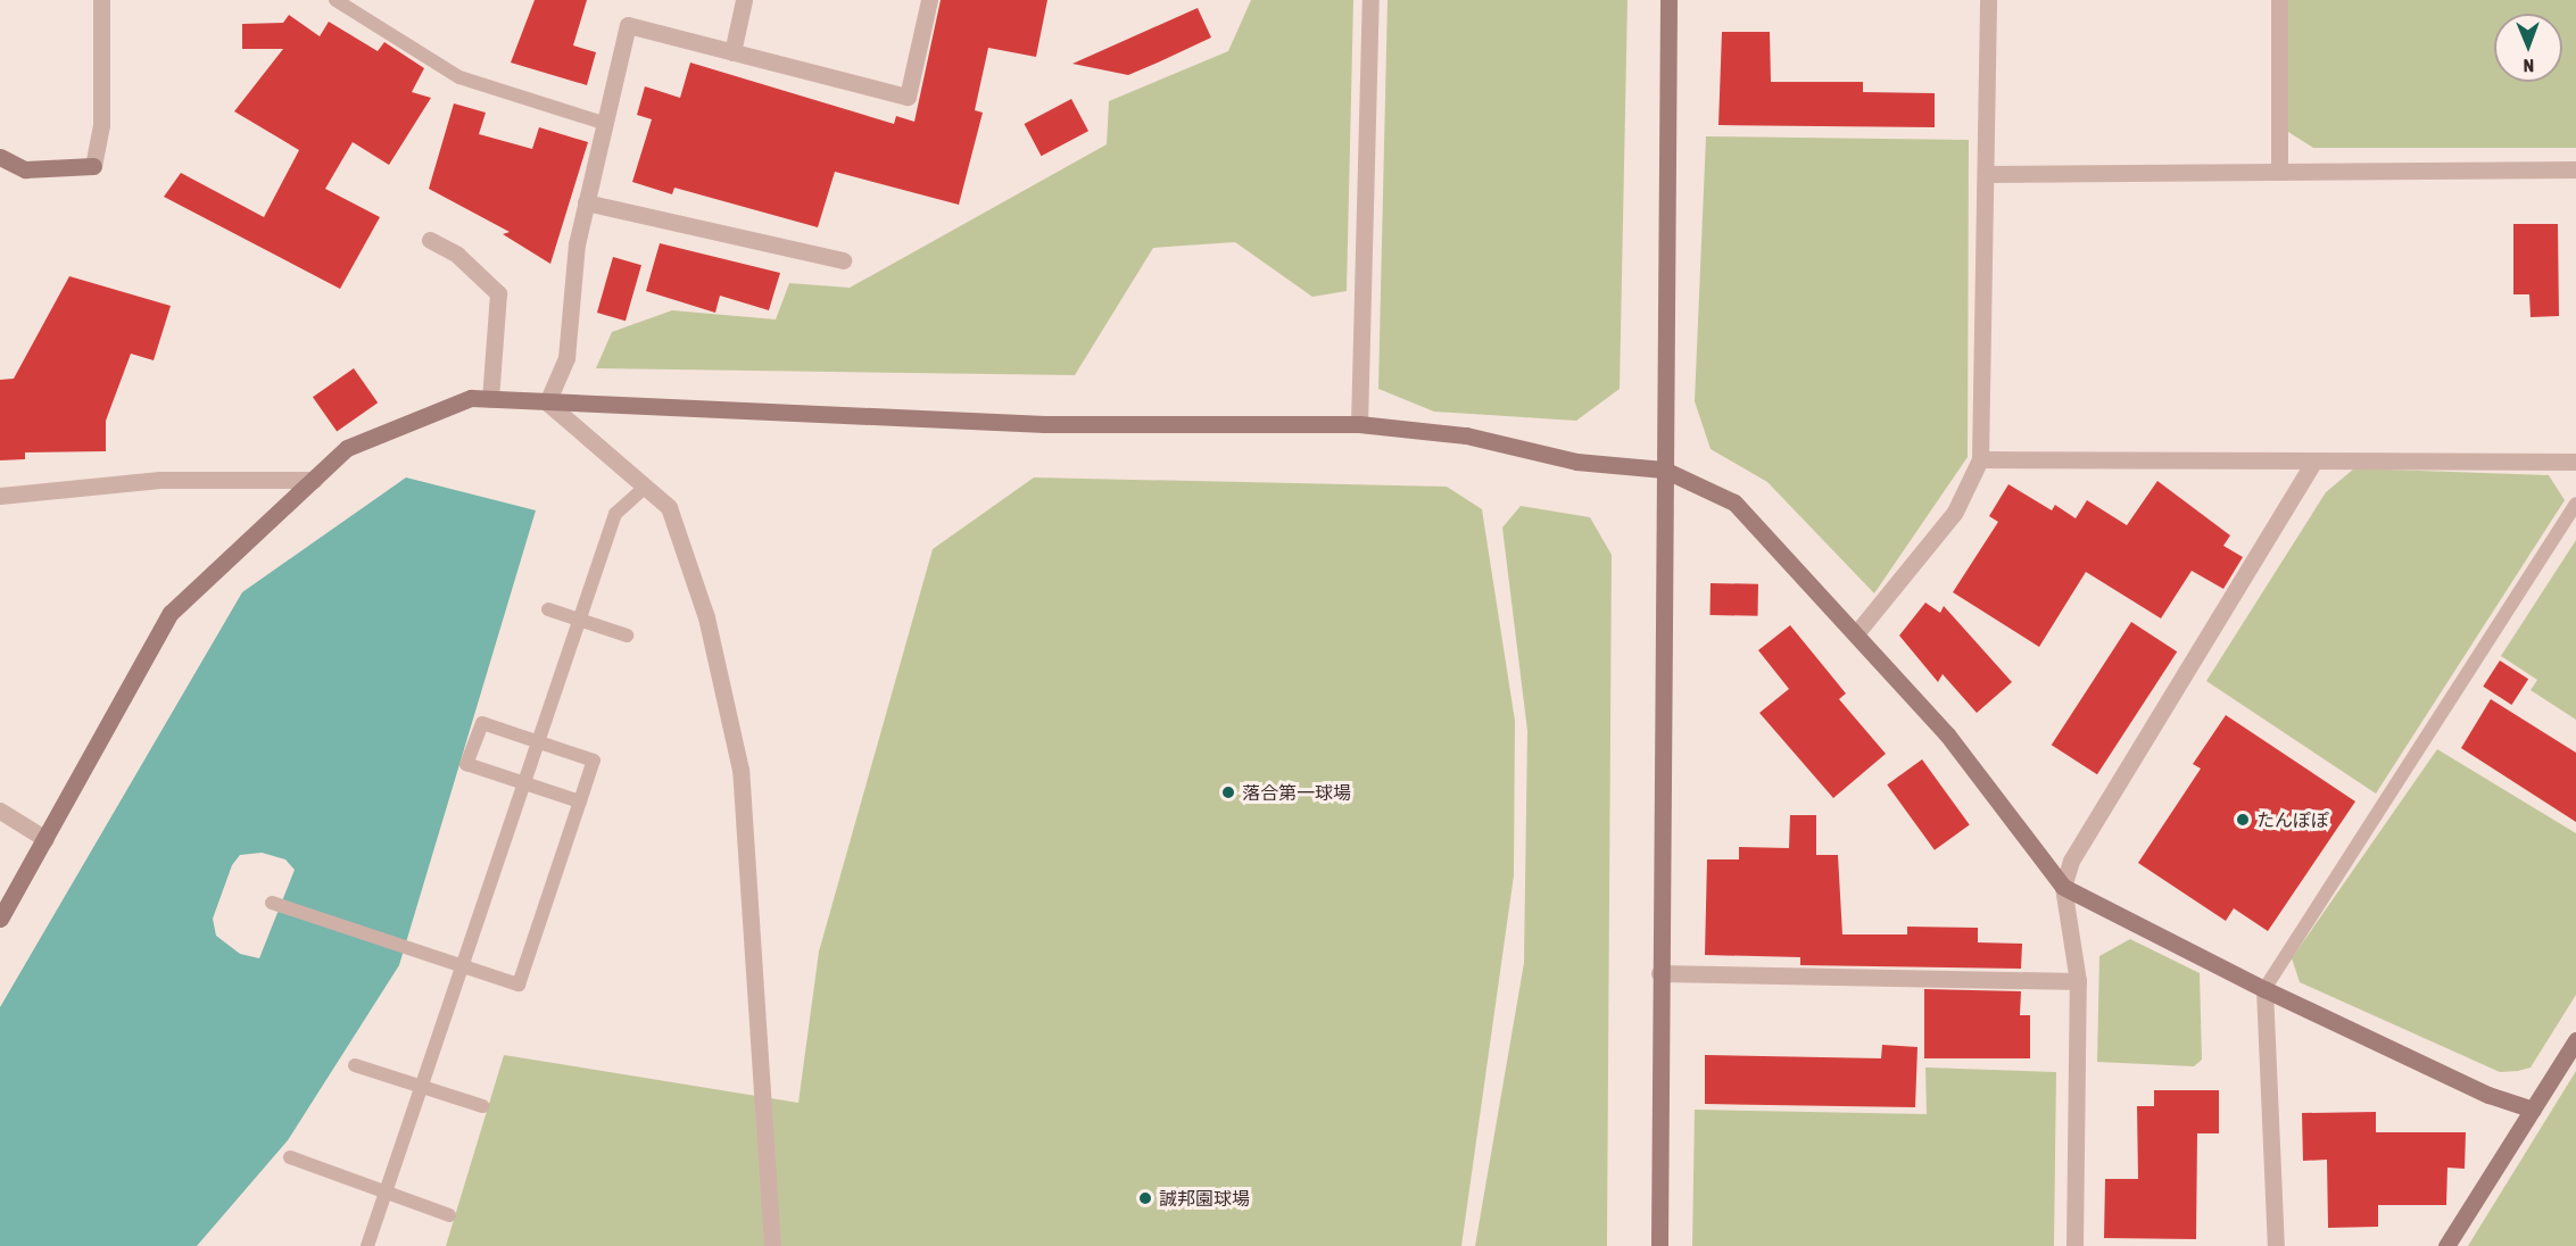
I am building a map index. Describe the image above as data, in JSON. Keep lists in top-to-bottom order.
{
  "places": ["落合第一球場", "たんぽぽ", "誠邦園球場"],
  "north": "bottom"
}
